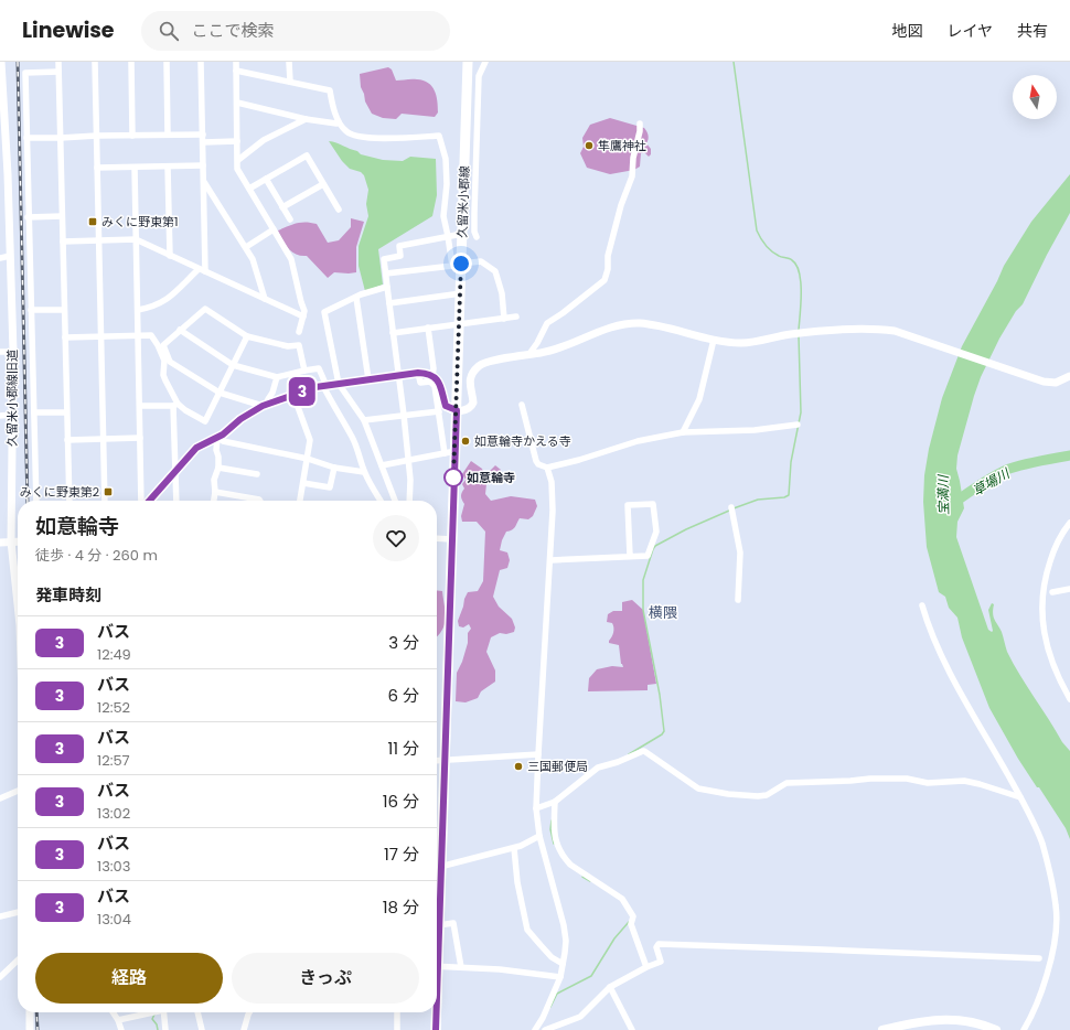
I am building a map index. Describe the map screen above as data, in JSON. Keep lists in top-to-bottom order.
{
  "streets": {
    "main road": ["久留米小郡線"],
    "street": ["久留米小郡線旧道"]
  },
  "districts": ["横隈"],
  "water": ["草場川", "宝満川"],
  "places": {
    "other": [
      "隼鷹神社",
      "如意輪寺かえる寺",
      "如意輪寺",
      "三国郵便局"
    ],
    "transit": ["みくに野東第1", "みくに野東第2"]
  },
  "lines": ["bus line 3"],
  "north": "top",
  "page": {
    "header": "Linewise",
    "search": "ここで検索",
    "nav": ["地図", "レイヤ", "共有"],
    "on_map": "3",
    "heading": [
      ["如意輪寺", "徒歩 · 4 分 · 260 m"],
      "発車時刻"
    ],
    "list": [
      {
        "mark": "3",
        "name": "バス",
        "note": "12:49",
        "value": "3 分"
      },
      {
        "mark": "3",
        "name": "バス",
        "note": "12:52",
        "value": "6 分"
      },
      {
        "mark": "3",
        "name": "バス",
        "note": "12:57",
        "value": "11 分"
      },
      {
        "mark": "3",
        "name": "バス",
        "note": "13:02",
        "value": "16 分"
      },
      {
        "mark": "3",
        "name": "バス",
        "note": "13:03",
        "value": "17 分"
      },
      {
        "mark": "3",
        "name": "バス",
        "note": "13:04",
        "value": "18 分"
      }
    ],
    "buttons": ["経路", "きっぷ"]
  }
}
